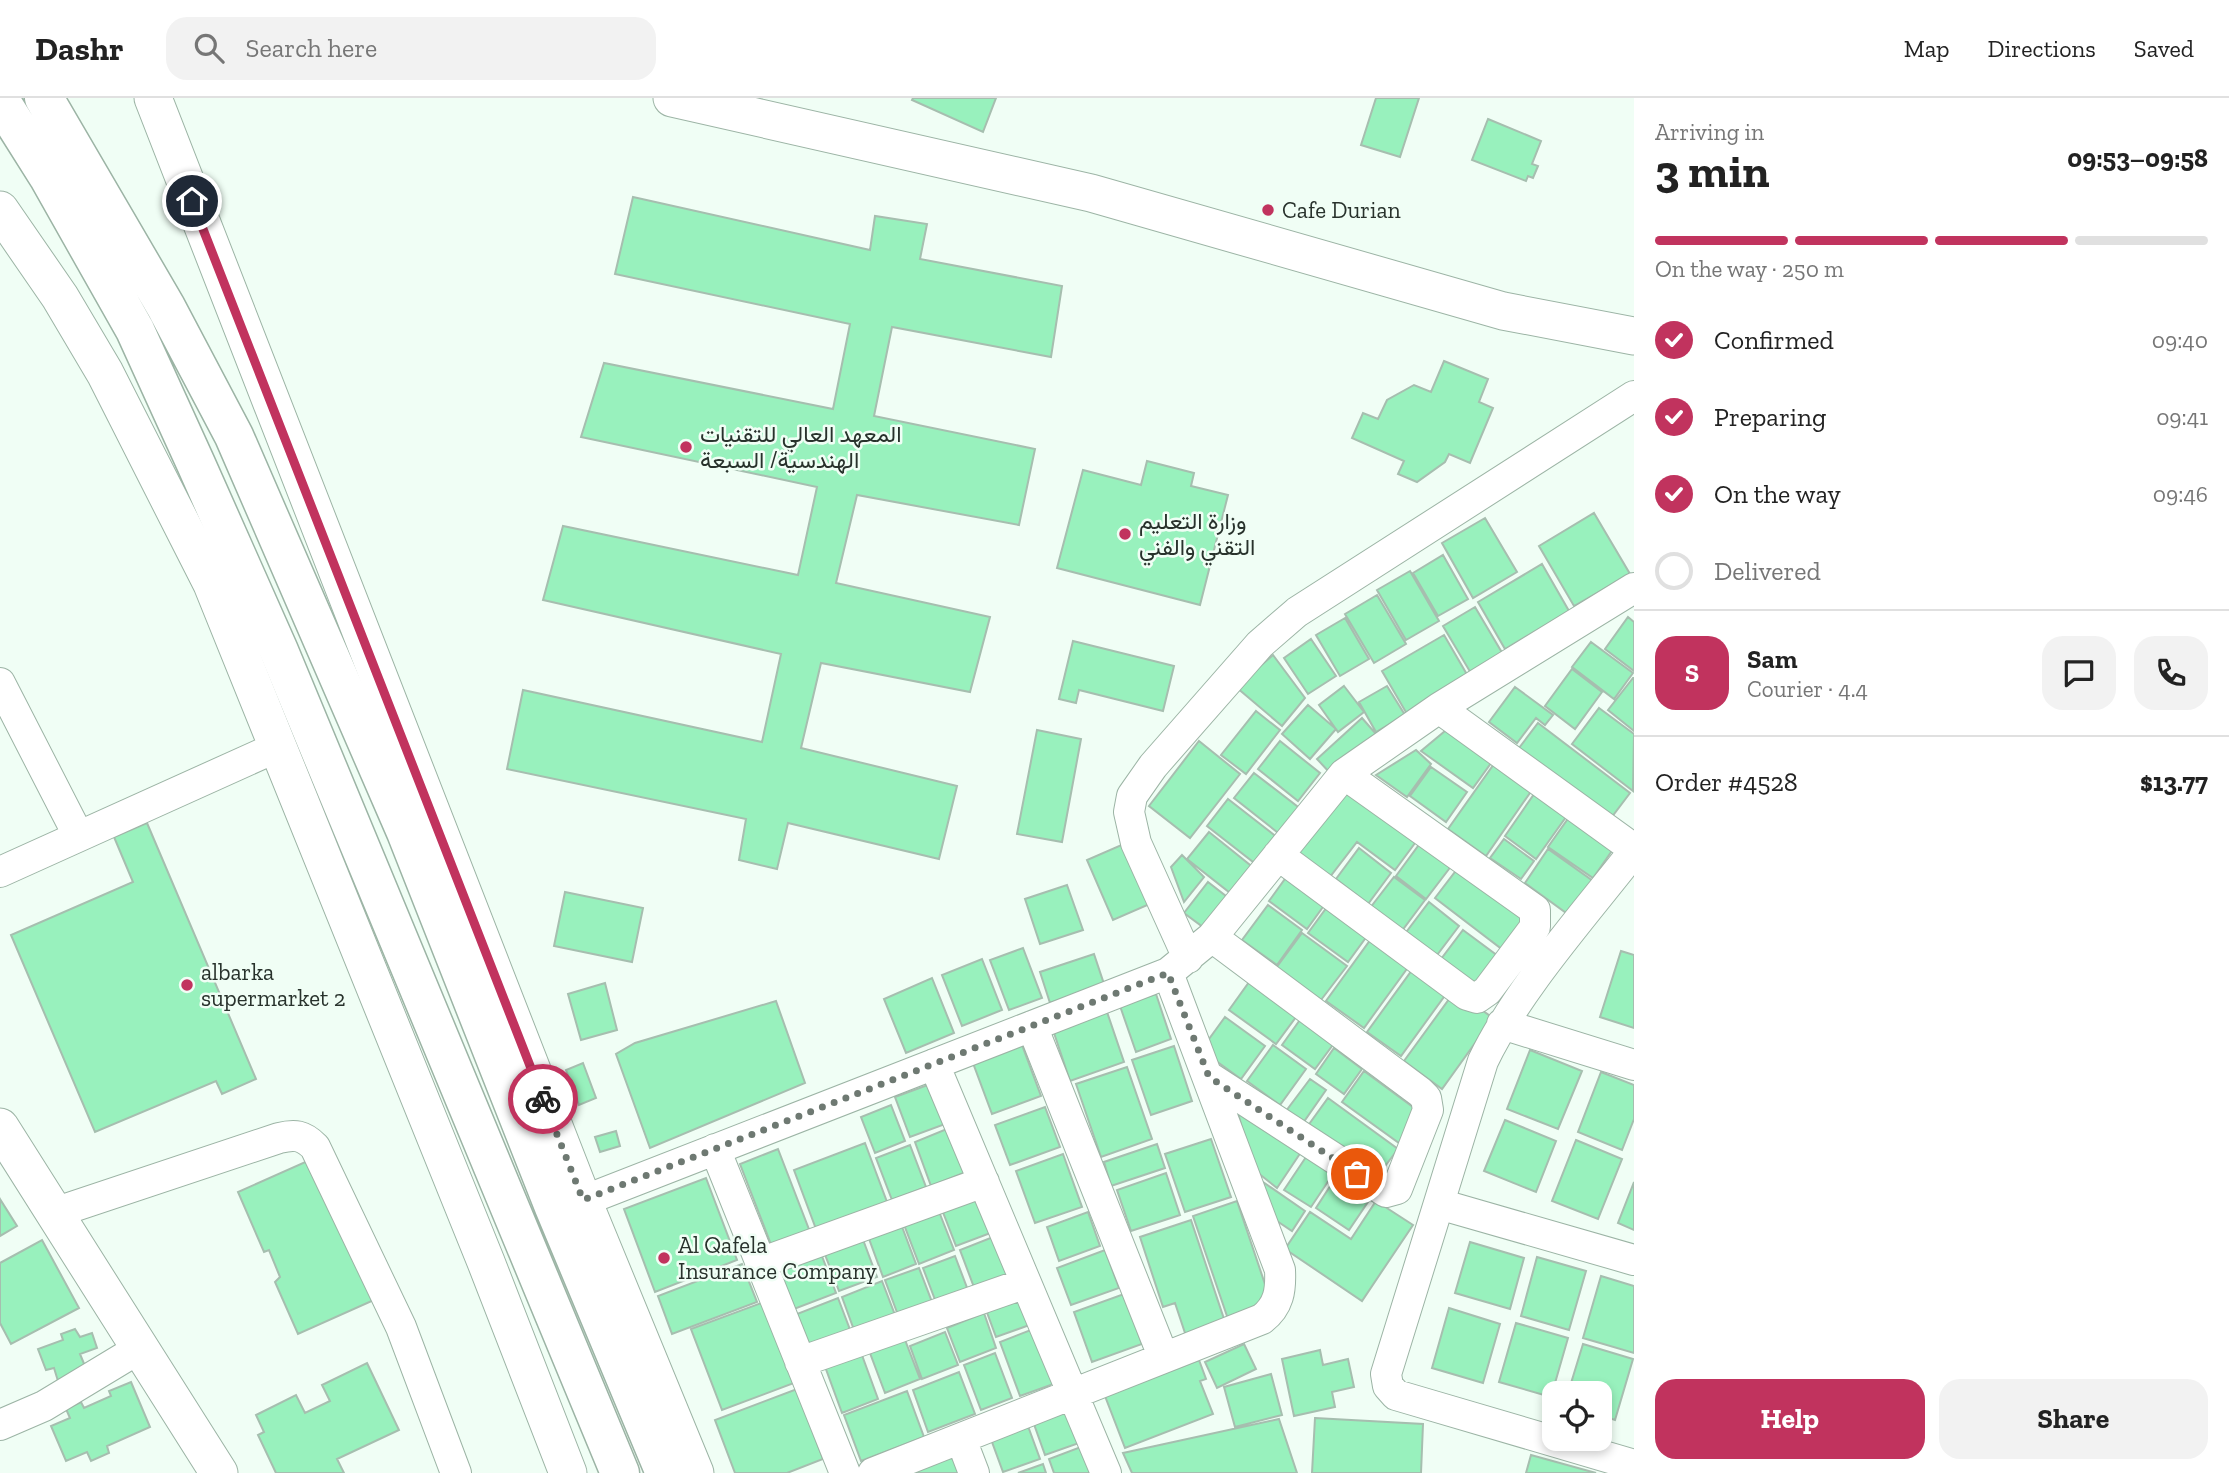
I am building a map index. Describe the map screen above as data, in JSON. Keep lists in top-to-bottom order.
{
  "places": [
    "Cafe Durian",
    "المعهد العالي للتقنيات الهندسية/ السبعة",
    "وزارة التعليم التقني والفني",
    "albarka supermarket 2",
    "Al Qafela Insurance Company"
  ],
  "page": {
    "header": "Dashr",
    "search": "Search here",
    "nav": ["Map", "Directions", "Saved"],
    "heading": ["3 min", "Arriving in", "09:53–09:58"],
    "panel": [
      "Sam",
      "Courier · 4.4",
      "Order #4528",
      "$13.77"
    ],
    "bar": "On the way · 250 m",
    "list": [
      ["Confirmed", "09:40"],
      ["Preparing", "09:41"],
      ["On the way", "09:46"],
      "Delivered"
    ],
    "round": "S",
    "buttons": ["Help", "Share"]
  }
}
